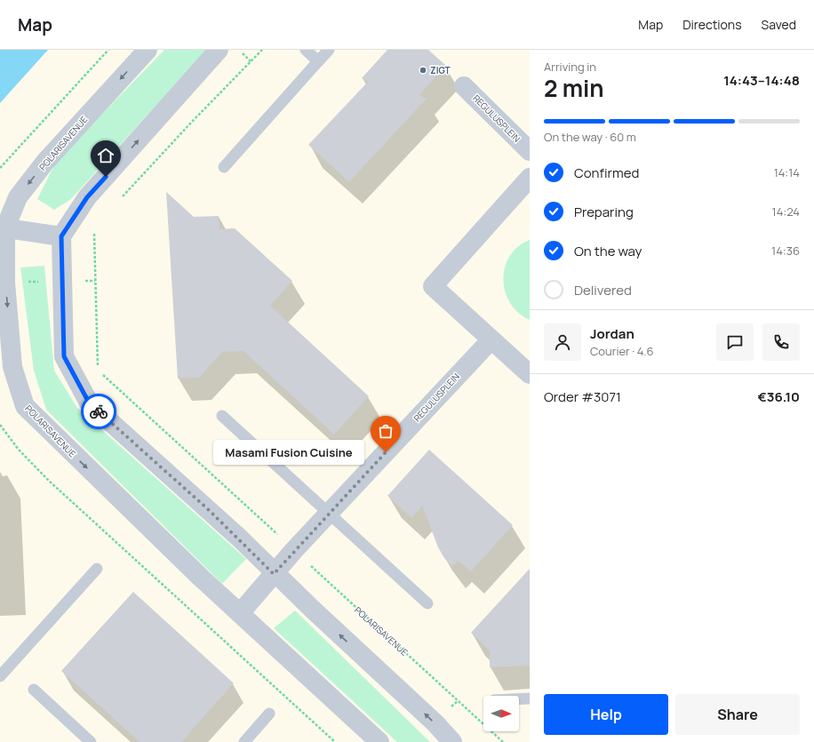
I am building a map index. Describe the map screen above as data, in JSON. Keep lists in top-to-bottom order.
{
  "streets": {
    "street": ["REGULUSPLEIN", "POLARISAVENUE"]
  },
  "crossings": [
    ["REGULUSPLEIN", "POLARISAVENUE"]
  ],
  "places": ["ZIGT", "Masami Fusion Cuisine"],
  "north": "right",
  "page": {
    "header": "Map",
    "nav": ["Map", "Directions", "Saved"],
    "heading": ["2 min", "Arriving in", "14:43–14:48"],
    "panel": [
      "Jordan",
      "Courier · 4.6",
      "Order #3071",
      "€36.10"
    ],
    "bar": "On the way · 60 m",
    "list": [
      ["Confirmed", "14:14"],
      ["Preparing", "14:24"],
      ["On the way", "14:36"],
      "Delivered"
    ],
    "bubble": "Masami Fusion Cuisine",
    "buttons": ["Help", "Share"]
  }
}
